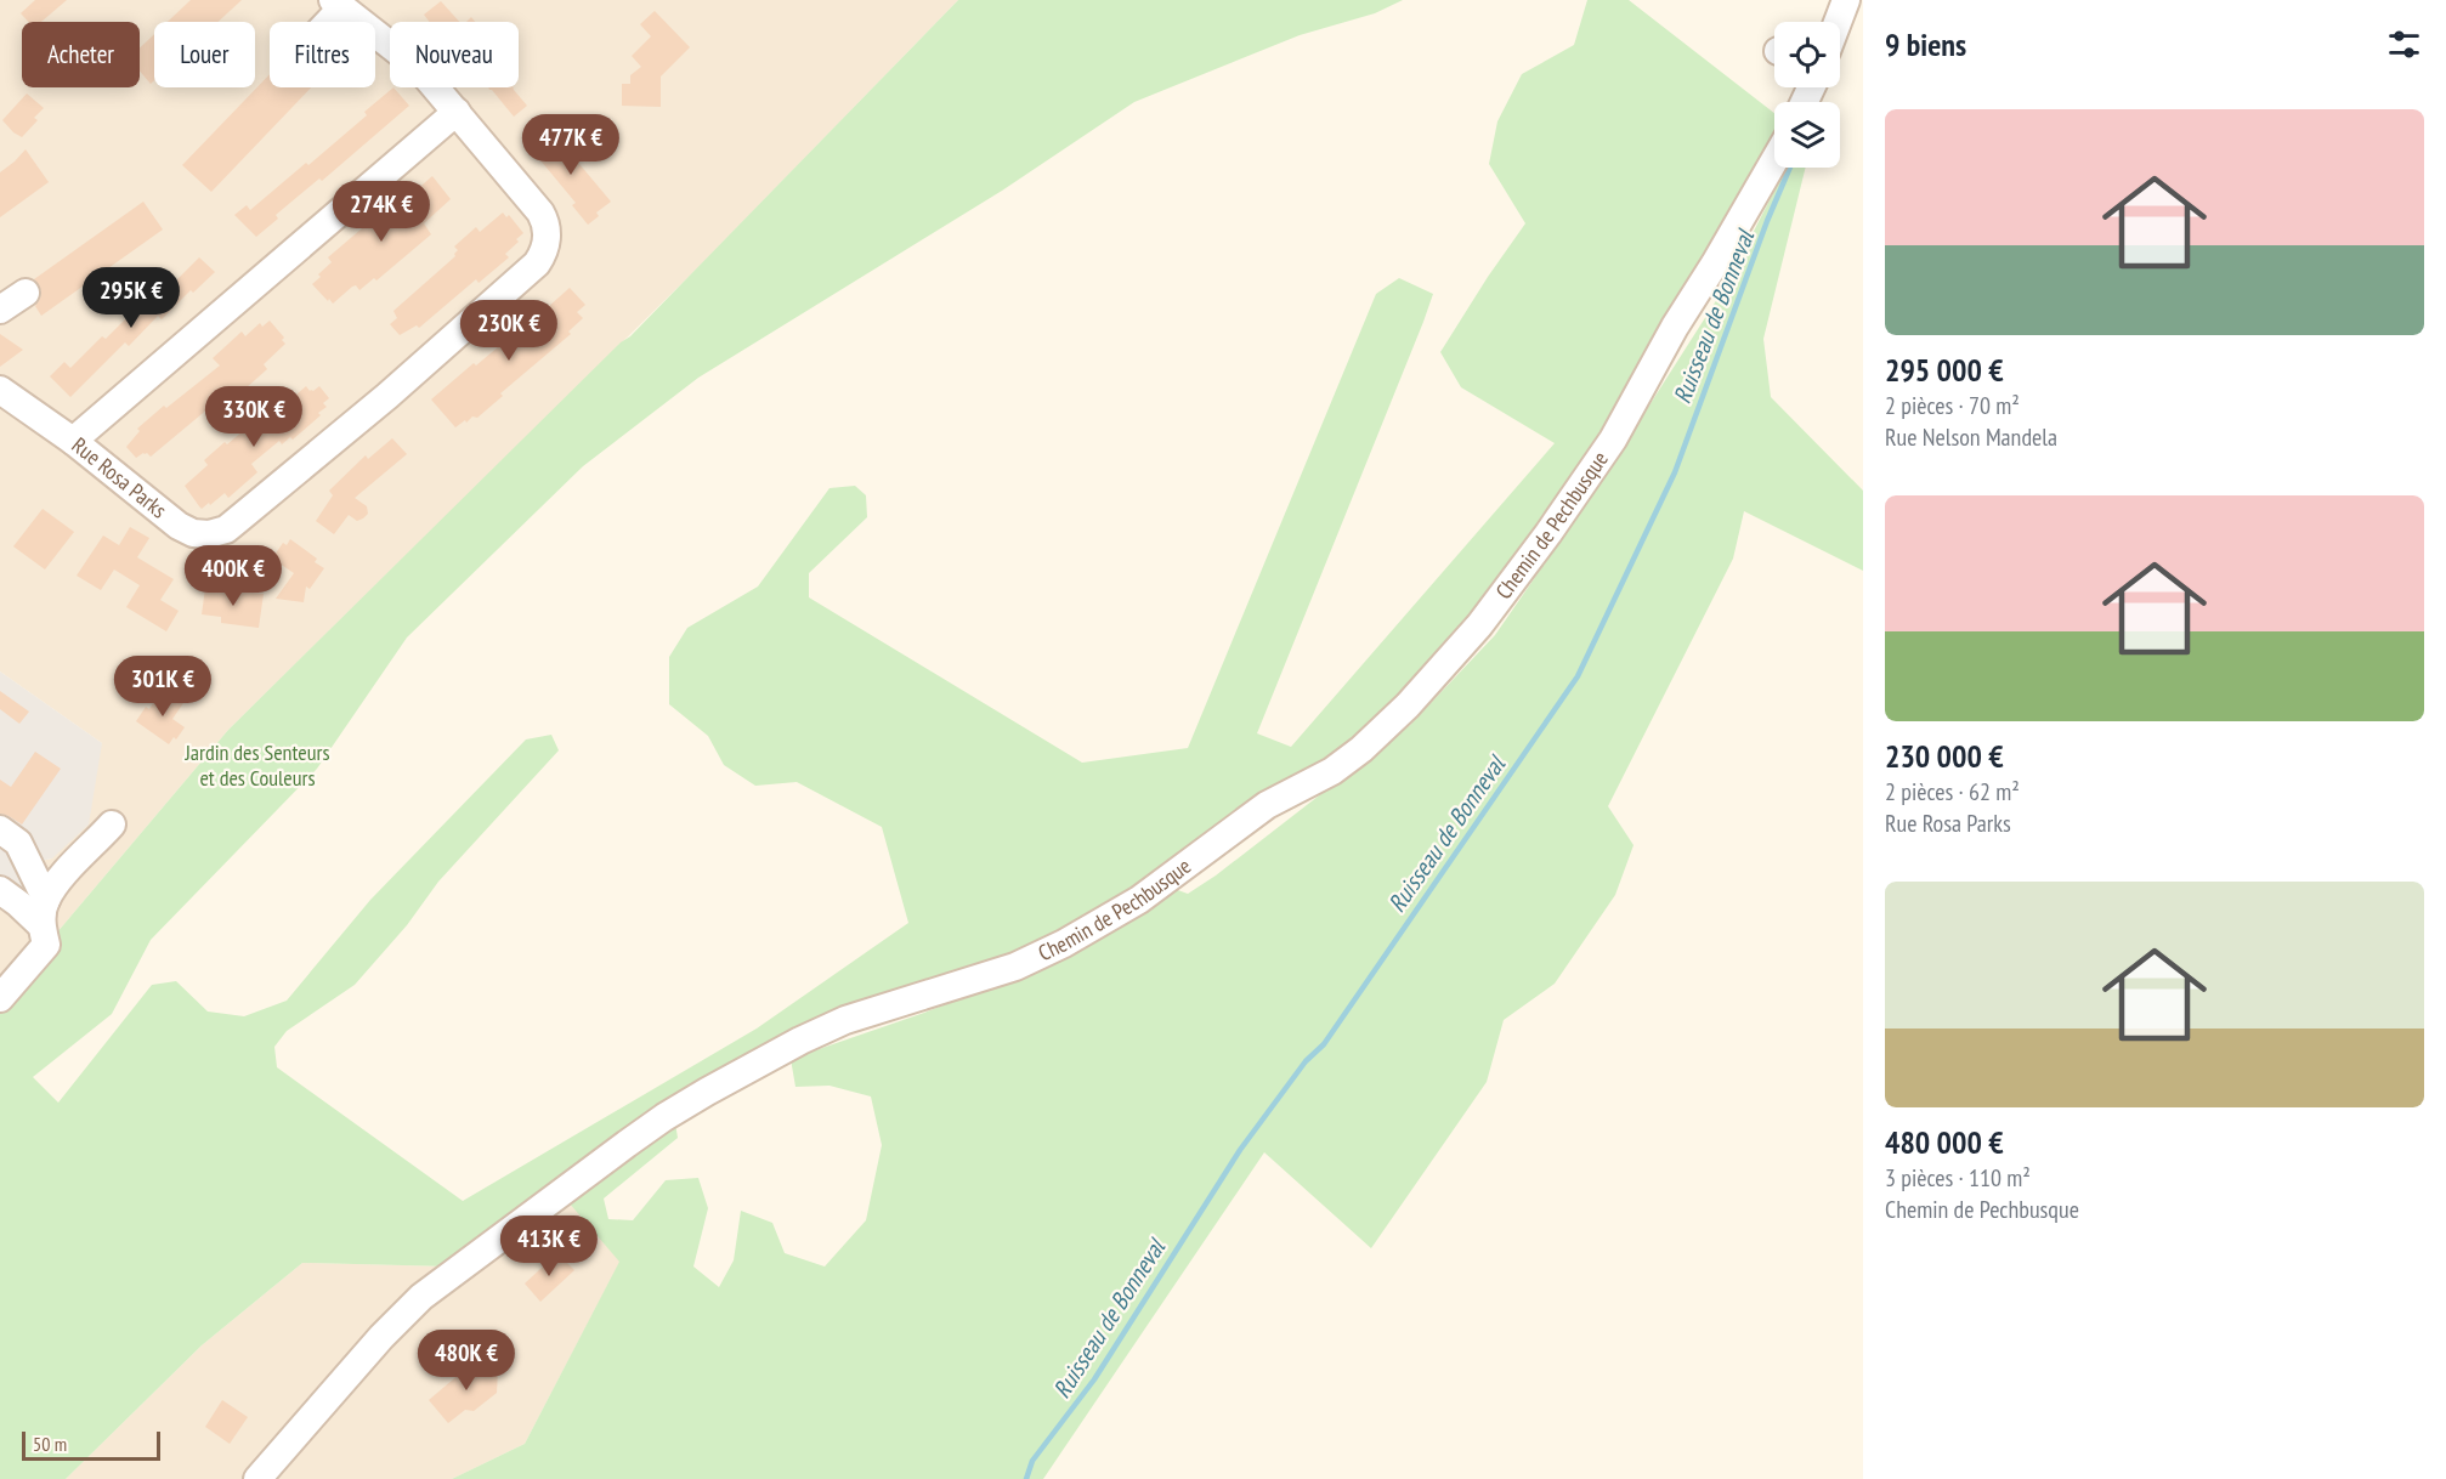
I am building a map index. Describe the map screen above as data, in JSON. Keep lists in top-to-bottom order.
{
  "streets": {
    "street": ["Rue Rosa Parks", "Chemin de Pechbusque"]
  },
  "water": ["Ruisseau de Bonneval"],
  "parks": ["Jardin des Senteurs et des Couleurs"],
  "scale_bar": "50 m",
  "page": {
    "heading": "9 biens",
    "chip": [
      "Acheter",
      "Louer",
      "Filtres",
      "Nouveau"
    ],
    "list": [
      {
        "name": "295 000 €",
        "note": "2 pièces · 70 m² · Rue Nelson Mandela"
      },
      {
        "name": "230 000 €",
        "note": "2 pièces · 62 m² · Rue Rosa Parks"
      },
      {
        "name": "480 000 €",
        "note": "3 pièces · 110 m² · Chemin de Pechbusque"
      }
    ],
    "price": [
      "477K €",
      "274K €",
      "295K €",
      "230K €",
      "330K €",
      "400K €",
      "301K €",
      "413K €",
      "480K €"
    ],
    "scale": "50 m"
  }
}
